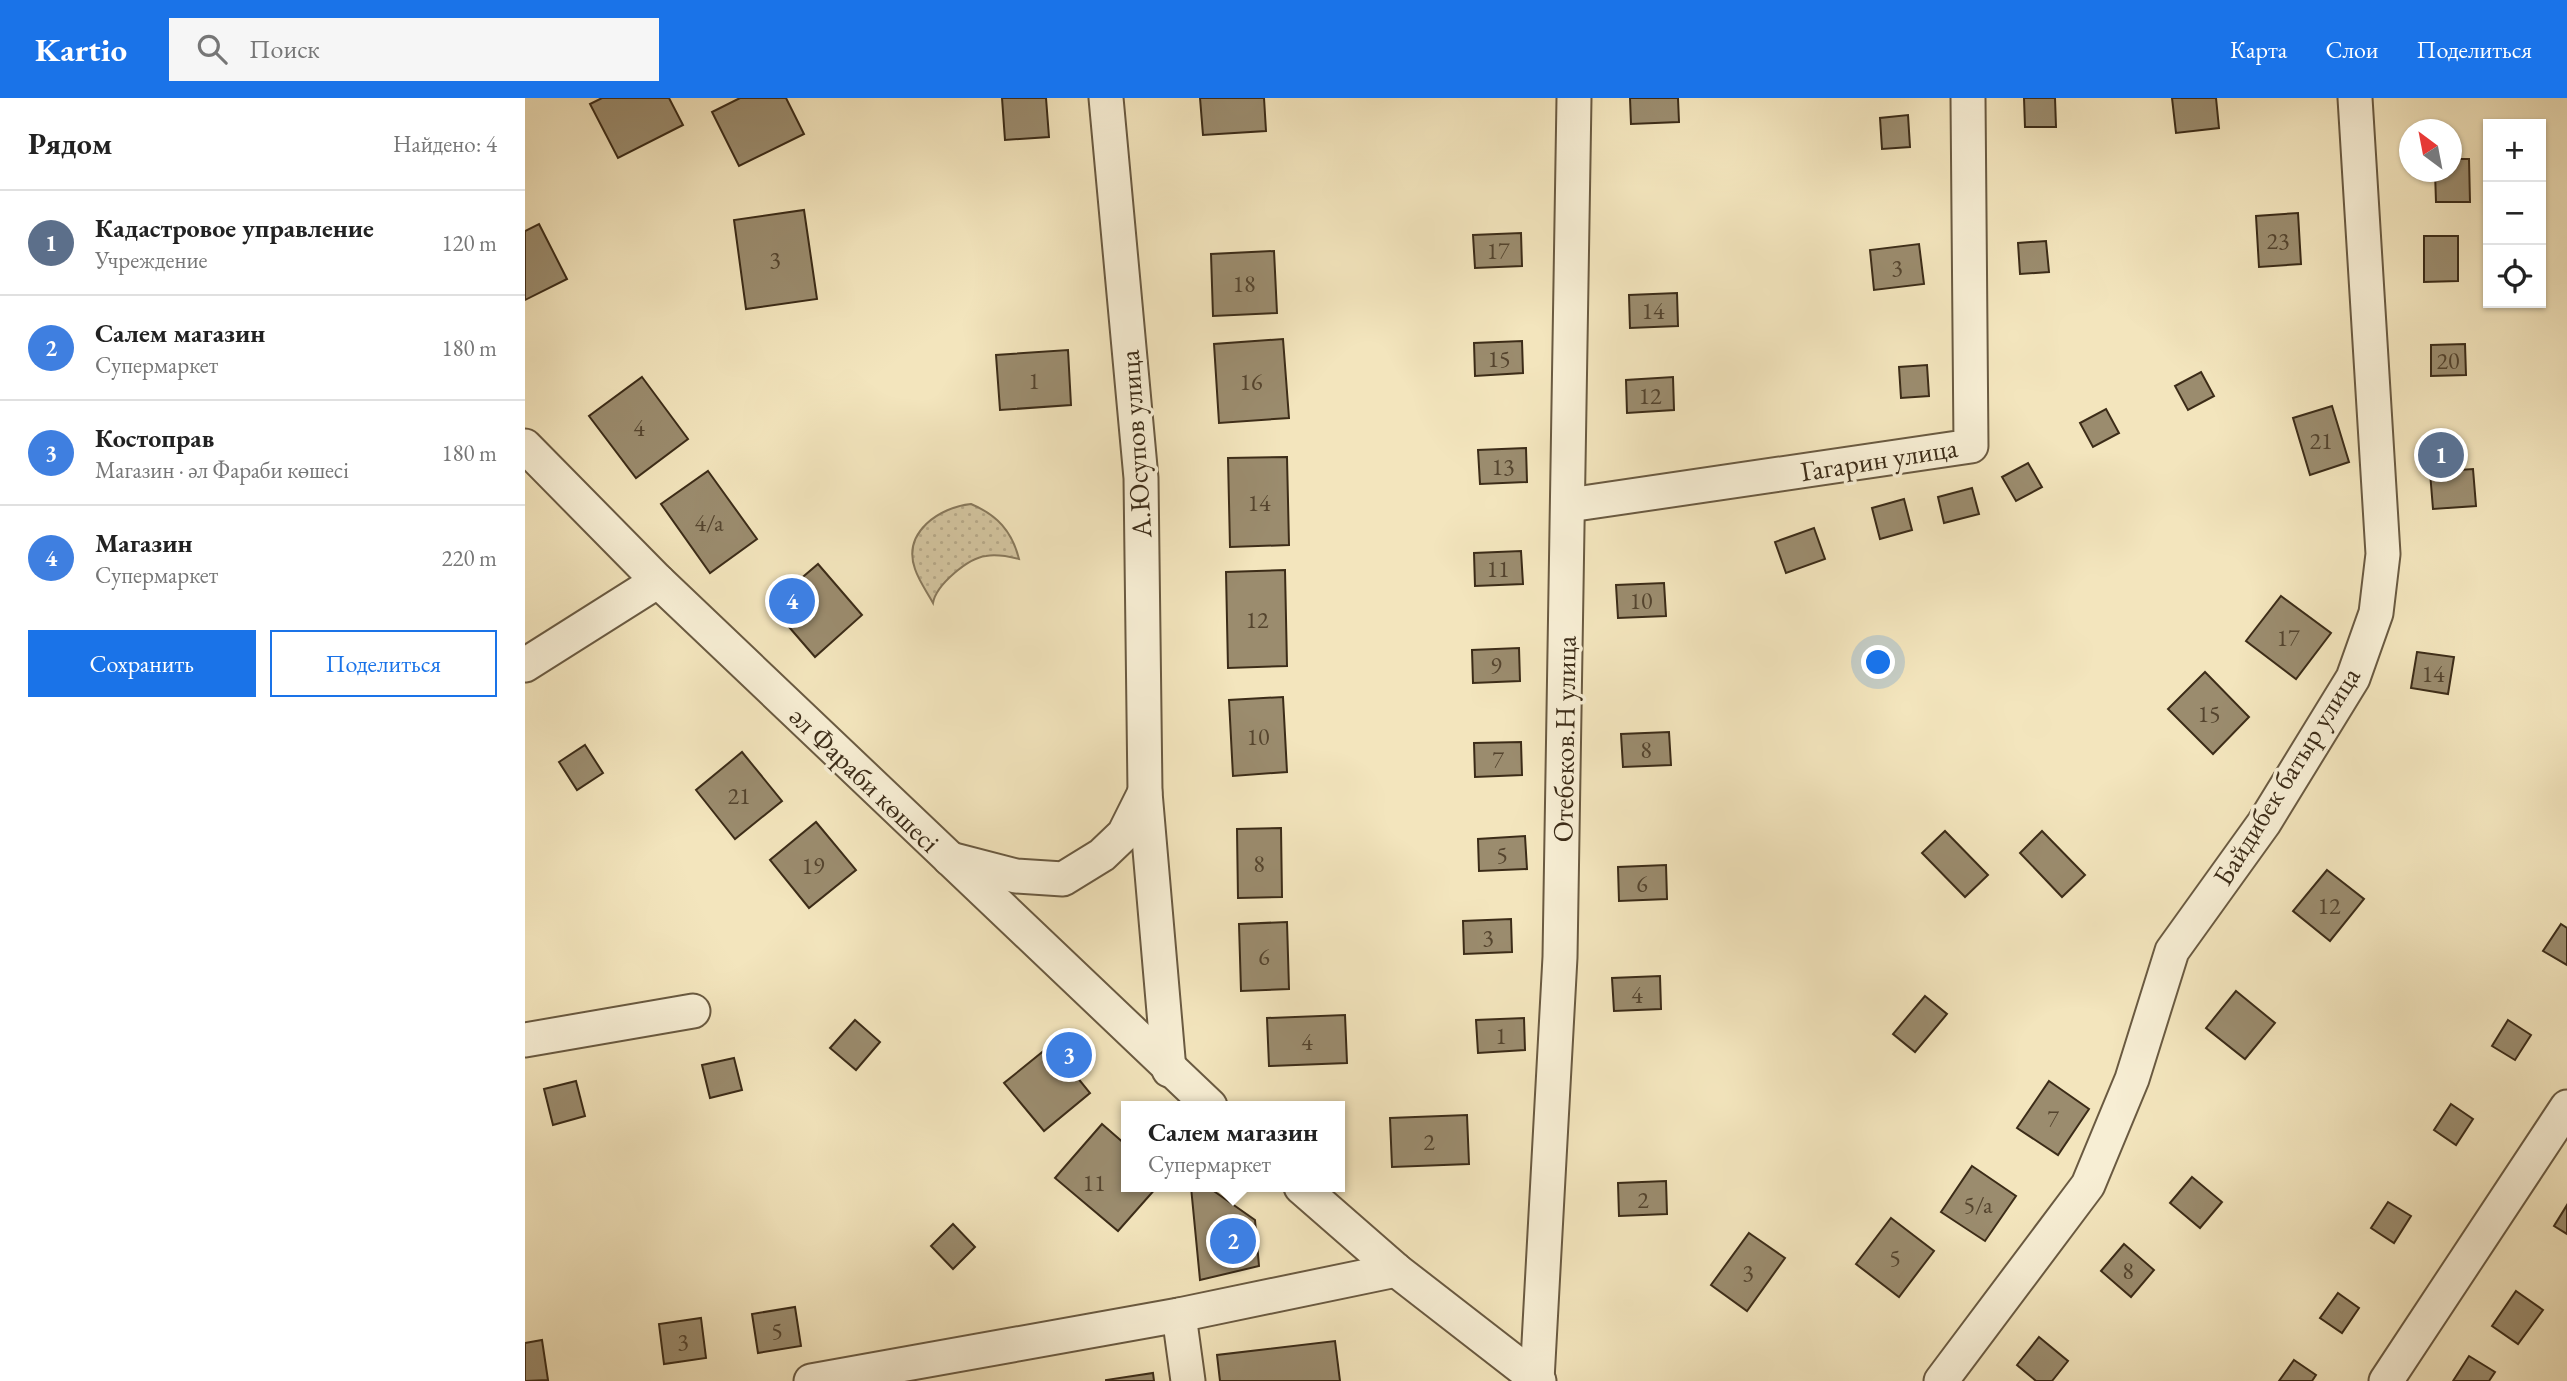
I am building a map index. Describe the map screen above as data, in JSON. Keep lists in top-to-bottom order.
{
  "streets": {
    "street": [
      "А.Юсупов улица",
      "Гагарин улица",
      "Отебеков.Н улица",
      "Байдибек батыр улица",
      "әл Фараби көшесі"
    ]
  },
  "crossings": [
    ["А.Юсупов улица", "әл Фараби көшесі"],
    ["Гагарин улица", "Отебеков.Н улица"]
  ],
  "house_numbers": [
    "23",
    "17",
    "3",
    "3",
    "18",
    "14",
    "15",
    "20",
    "1",
    "16",
    "12",
    "4",
    "21",
    "13",
    "14",
    "4/а",
    "11",
    "10",
    "12",
    "17",
    "9",
    "14",
    "15",
    "10",
    "8",
    "7",
    "21",
    "5",
    "8",
    "19",
    "6",
    "12",
    "3",
    "6",
    "4",
    "1",
    "4",
    "7",
    "2",
    "11",
    "2",
    "5/а",
    "5",
    "8",
    "3",
    "5",
    "3"
  ],
  "north": "top left",
  "page": {
    "header": "Kartio",
    "search": "Поиск",
    "nav": ["Карта", "Слои", "Поделиться"],
    "heading": ["Рядом", "Найдено: 4"],
    "map_buttons": ["+", "−"],
    "list": [
      {
        "mark": "1",
        "name": "Кадастровое управление",
        "note": "Учреждение",
        "value": "120 m"
      },
      {
        "mark": "2",
        "name": "Салем магазин",
        "note": "Супермаркет",
        "value": "180 m"
      },
      {
        "mark": "3",
        "name": "Костоправ",
        "note": "Магазин · әл Фараби көшесі",
        "value": "180 m"
      },
      {
        "mark": "4",
        "name": "Магазин",
        "note": "Супермаркет",
        "value": "220 m"
      }
    ],
    "pins": [
      "1",
      "4",
      "3",
      "2"
    ],
    "buttons": ["Сохранить", "Поделиться"],
    "popup": ["Салем магазин", "Супермаркет"]
  }
}
